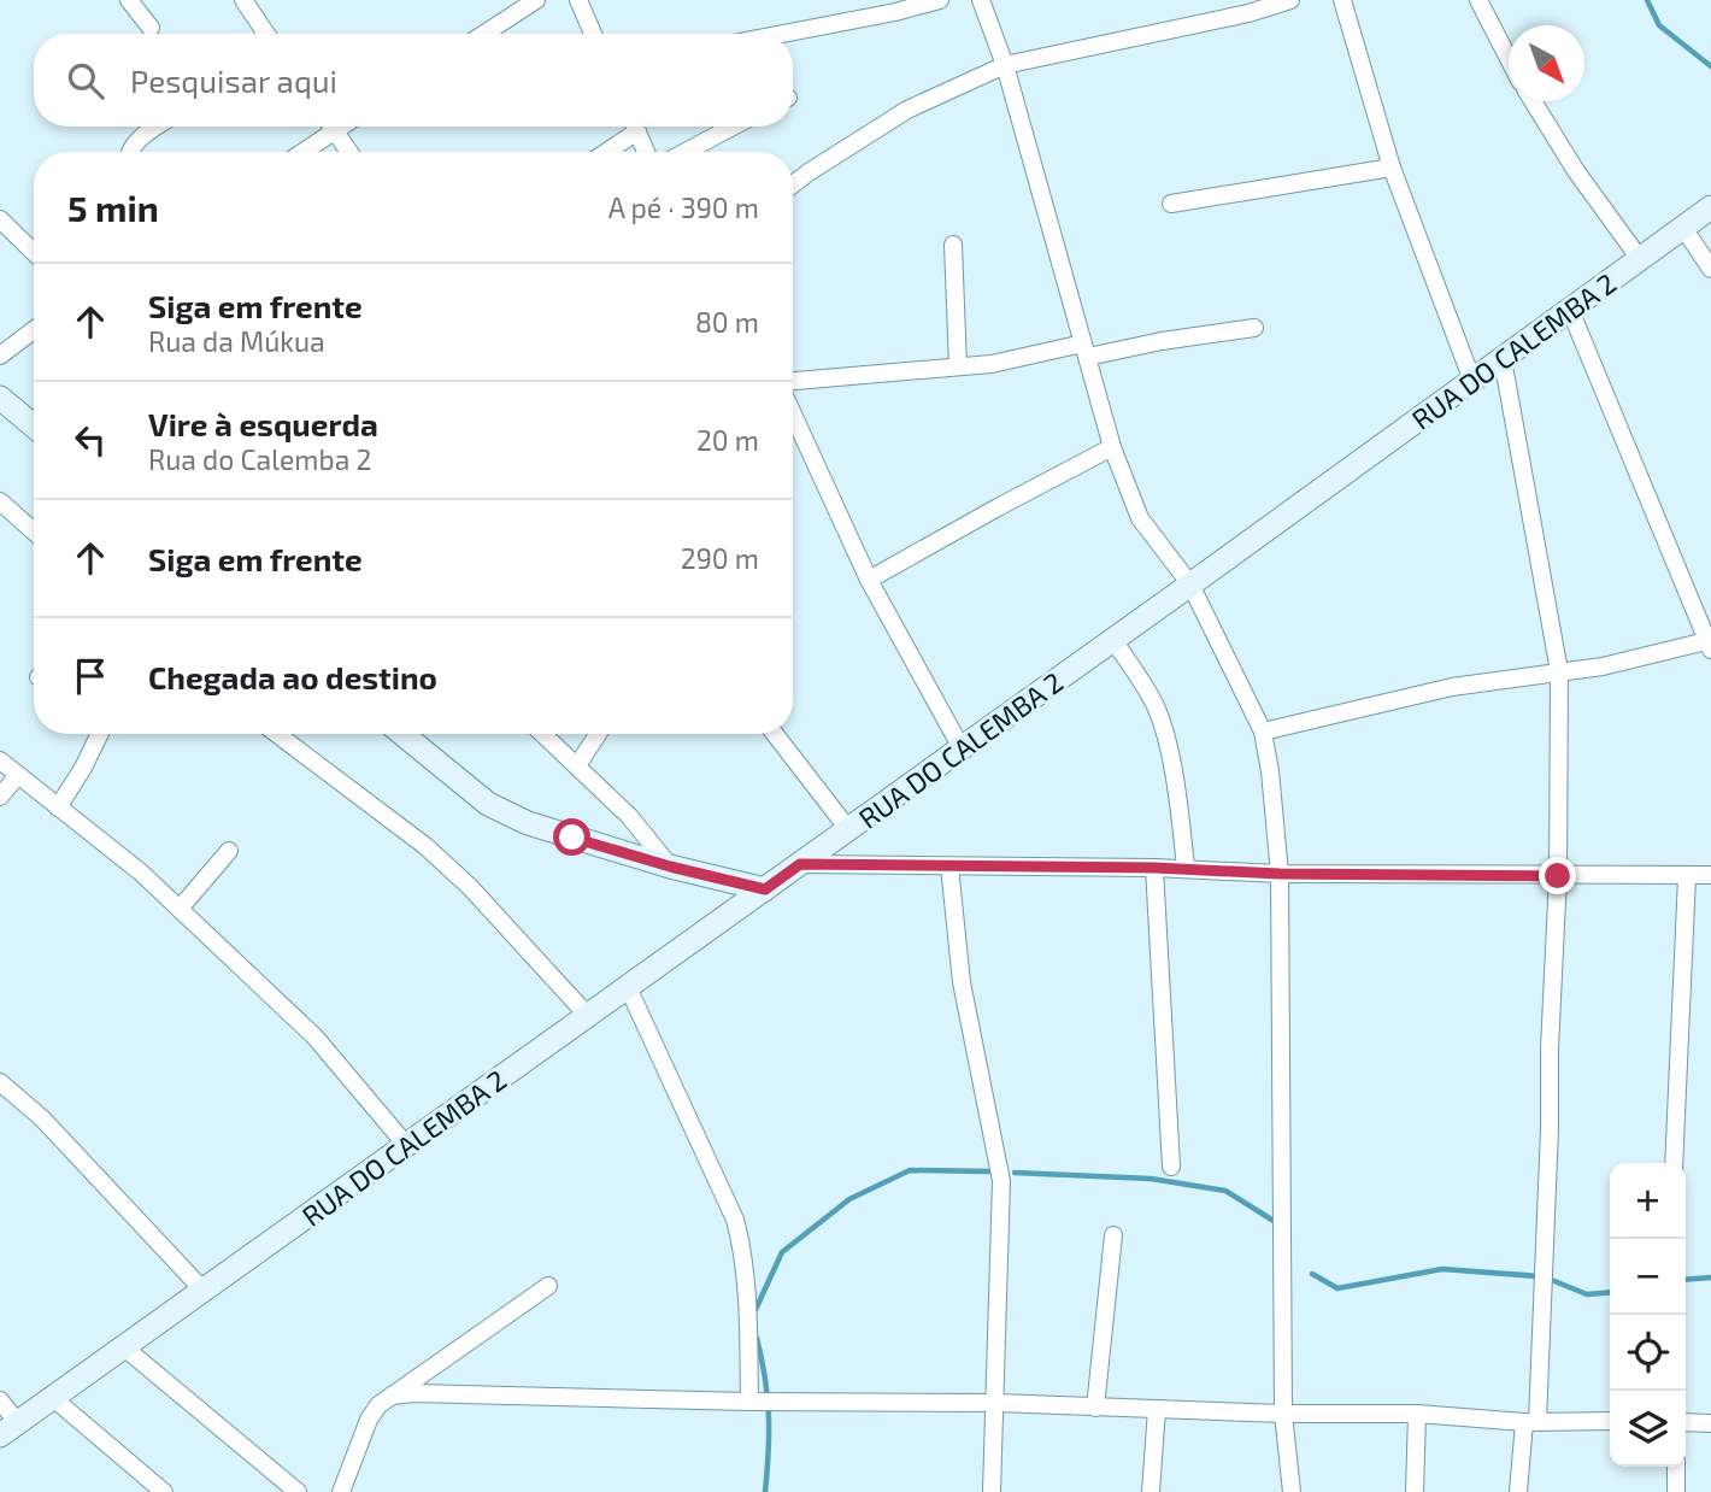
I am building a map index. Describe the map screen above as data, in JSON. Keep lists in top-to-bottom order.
{
  "streets": {
    "main road": ["RUA DO CALEMBA 2"]
  },
  "north": "bottom right",
  "page": {
    "search": "Pesquisar aqui",
    "heading": ["5 min", "A pé · 390 m"],
    "list": [
      ["Siga em frente", "Rua da Múkua", "80 m"],
      ["Vire à esquerda", "Rua do Calemba 2", "20 m"],
      ["Siga em frente", "290 m"],
      "Chegada ao destino"
    ],
    "map_buttons": ["+", "−"]
  }
}
